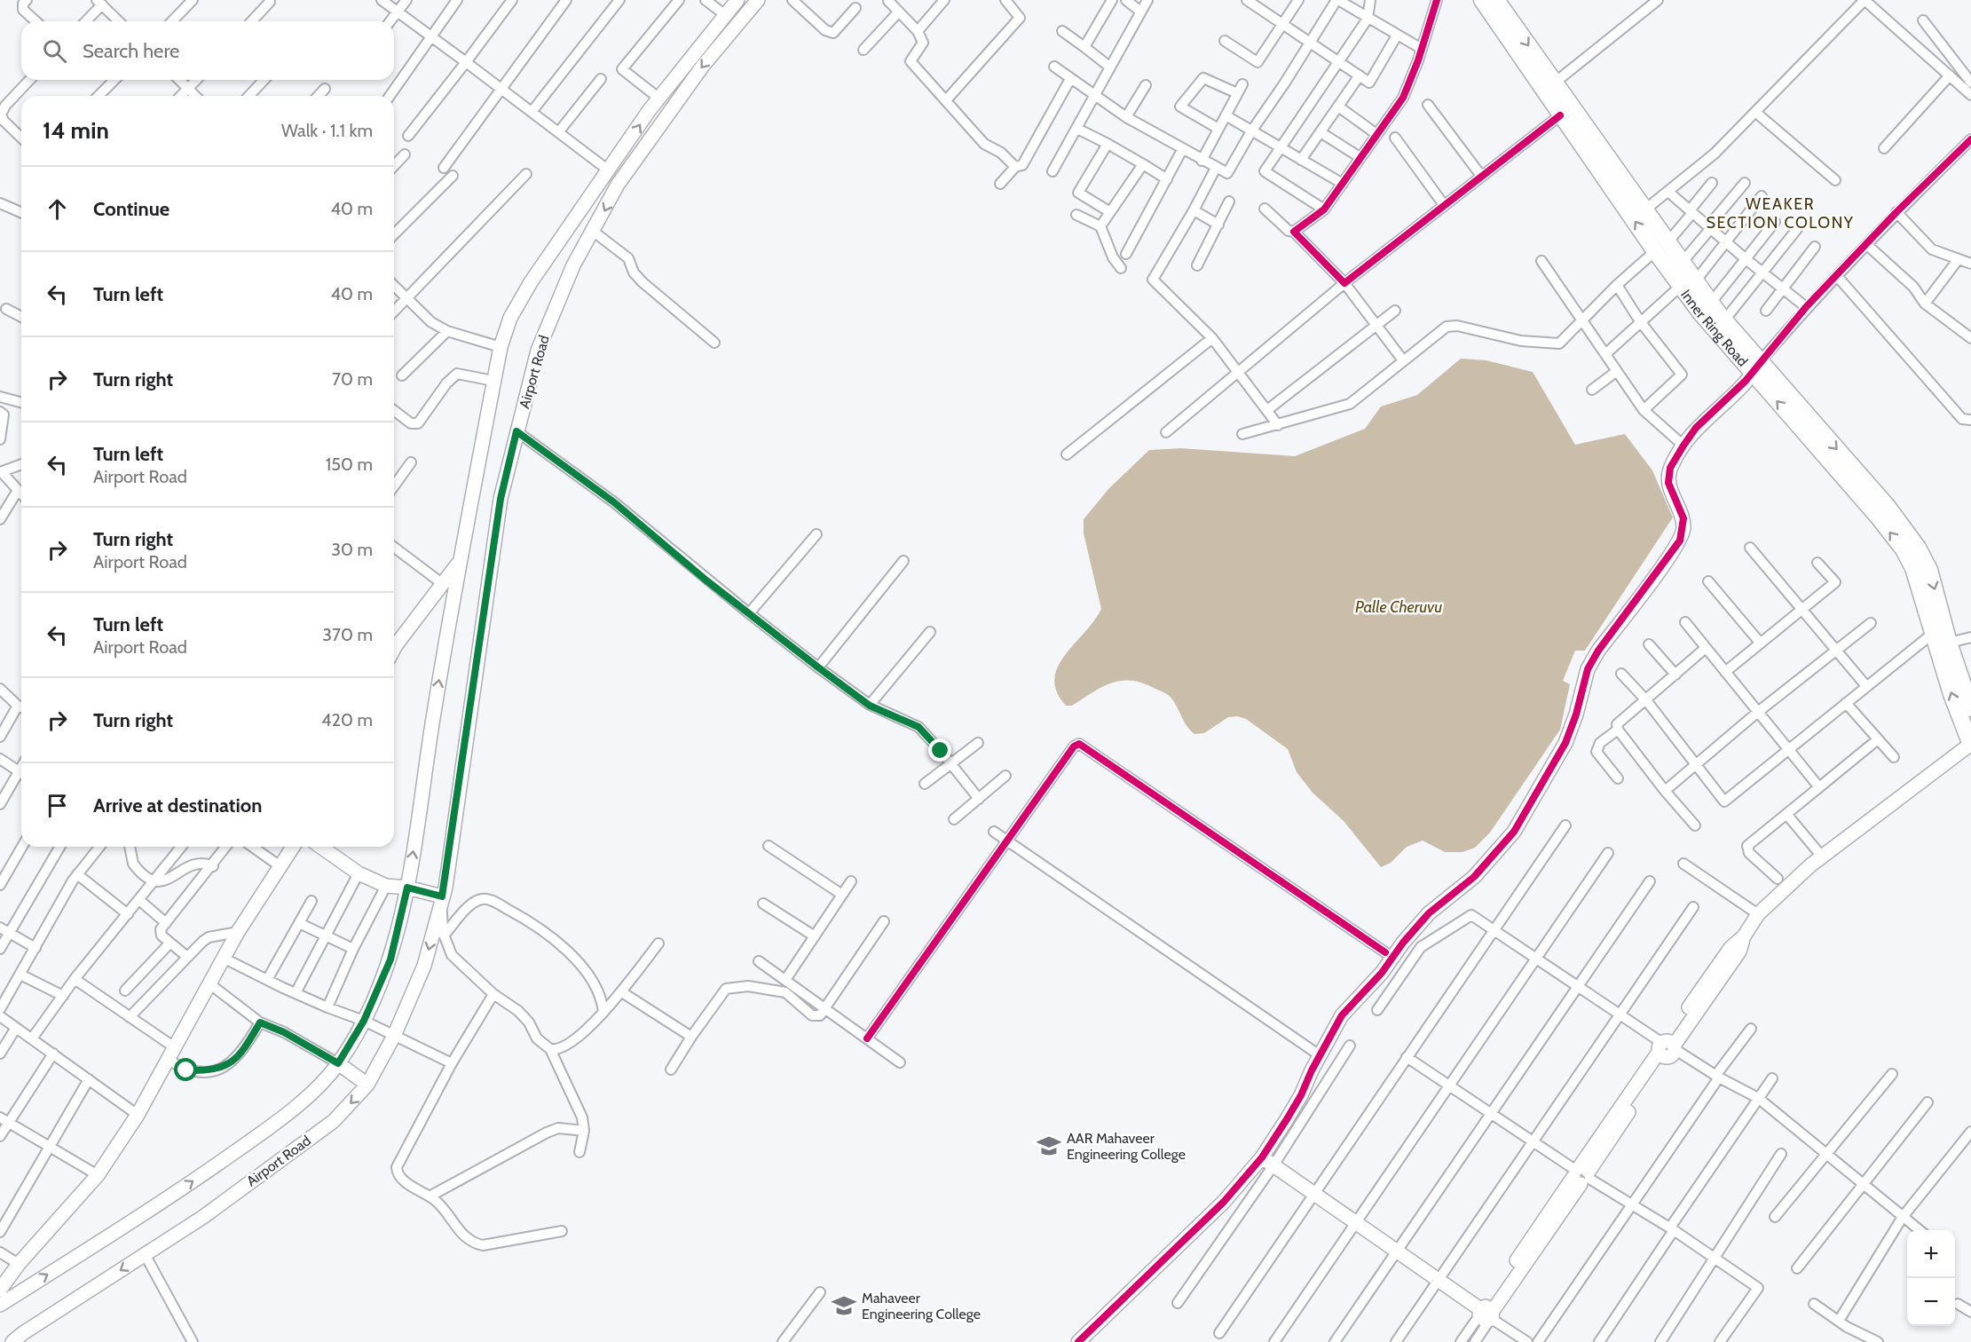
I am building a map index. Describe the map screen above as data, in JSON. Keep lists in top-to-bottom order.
{
  "streets": {
    "highway": ["Inner Ring Road"],
    "main road": ["Airport Road"]
  },
  "districts": ["WEAKER SECTION COLONY"],
  "water": ["Palle Cheruvu"],
  "places": {
    "school or university": ["AAR Mahaveer Engineering College", "Mahaveer Engineering College"]
  },
  "page": {
    "search": "Search here",
    "heading": ["14 min", "Walk · 1.1 km"],
    "list": [
      ["Continue", "40 m"],
      ["Turn left", "40 m"],
      ["Turn right", "70 m"],
      ["Turn left", "Airport Road", "150 m"],
      ["Turn right", "Airport Road", "30 m"],
      ["Turn left", "Airport Road", "370 m"],
      ["Turn right", "420 m"],
      "Arrive at destination"
    ],
    "map_buttons": ["+", "−"]
  }
}
